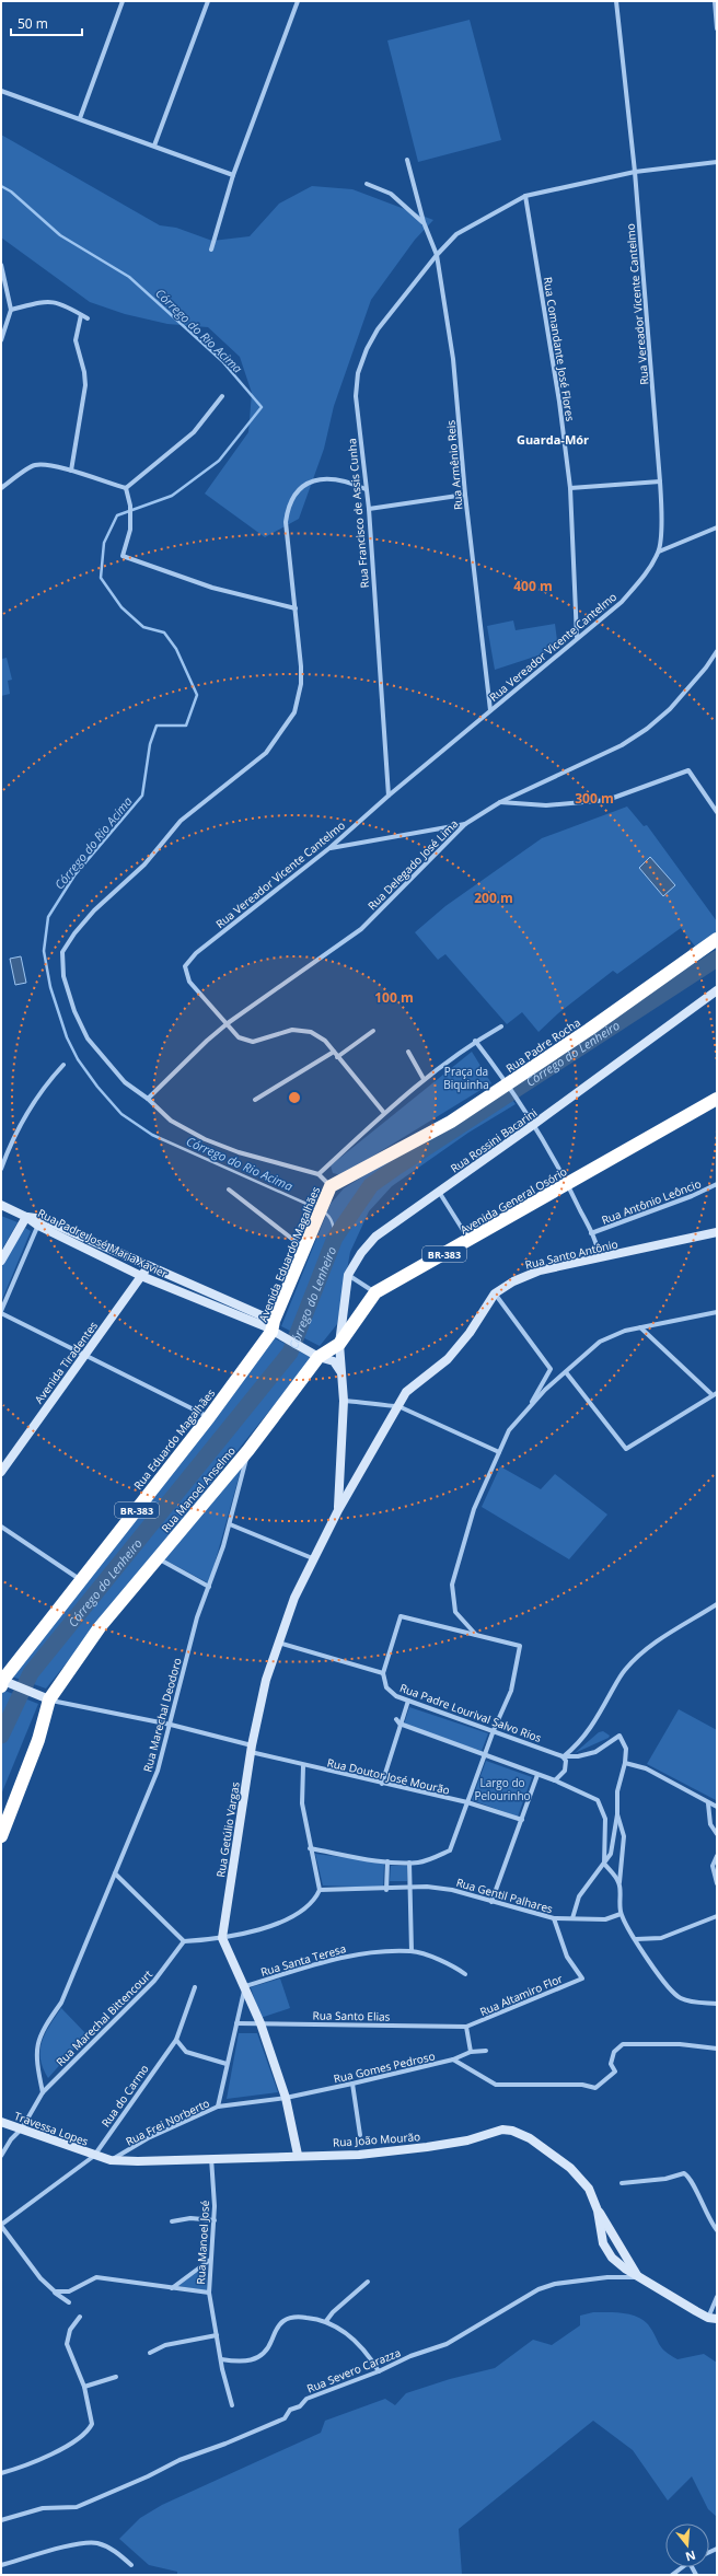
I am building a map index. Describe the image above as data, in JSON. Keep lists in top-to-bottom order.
{
  "streets": {
    "highway": [
      "Rua Padre Rocha",
      "Avenida General Osório",
      "Avenida Eduardo Magalhães",
      "BR-383",
      "Rua Eduardo Magalhães",
      "Rua Manoel Anselmo"
    ],
    "street": [
      "Rua Vereador Vicente Cantelmo",
      "Rua Comandante José Flores",
      "Rua Armênio Reis",
      "Rua Francisco de Assis Cunha",
      "Rua Delegado José Lima",
      "Rua Rossini Bacarini",
      "Rua Antônio Leôncio",
      "Rua Padre José Maria Xavier",
      "Rua Santo Antônio",
      "Avenida Tiradentes",
      "Rua Padre Lourival Salvo Rios",
      "Rua Marechal Deodoro",
      "Rua Doutor José Mourão",
      "Rua Getúlio Vargas",
      "Rua Gentil Palhares",
      "Rua Santa Teresa",
      "Rua Altamiro Flor",
      "Rua Santo Elias",
      "Rua Marechal Bittencourt",
      "Rua Gomes Pedroso",
      "Rua do Carmo",
      "Rua Frei Norberto",
      "Travessa Lopes",
      "Rua João Mourão",
      "Rua Manoel José",
      "Rua Severo Carazza"
    ]
  },
  "crossings": [
    ["Rua Vereador Vicente Cantelmo", "Rua Comandante José Flores"],
    ["Rua Vereador Vicente Cantelmo", "Rua Armênio Reis"],
    ["Rua Vereador Vicente Cantelmo", "Rua Francisco de Assis Cunha"],
    ["Rua Vereador Vicente Cantelmo", "Rua Delegado José Lima"],
    ["Rua Comandante José Flores", "Rua Francisco de Assis Cunha"],
    ["Rua Armênio Reis", "Rua Francisco de Assis Cunha"],
    ["Rua Padre Rocha", "Avenida Eduardo Magalhães"],
    ["Rua Rossini Bacarini", "Avenida General Osório"],
    ["Rua Rossini Bacarini", "Rua Santo Antônio"],
    ["Rua Rossini Bacarini", "Rua Getúlio Vargas"],
    ["Avenida General Osório", "Rua Manoel Anselmo"],
    ["Rua Padre José Maria Xavier", "Avenida Eduardo Magalhães"],
    ["Rua Padre José Maria Xavier", "Avenida Tiradentes"],
    ["Rua Padre José Maria Xavier", "Rua Eduardo Magalhães"],
    ["Avenida Eduardo Magalhães", "Rua Eduardo Magalhães"],
    ["BR-383", "Rua Manoel Anselmo"],
    ["BR-383", "Rua Doutor José Mourão"],
    ["Rua Santo Antônio", "Rua Getúlio Vargas"],
    ["Rua Manoel Anselmo", "Rua Marechal Deodoro"],
    ["Rua Manoel Anselmo", "Rua Doutor José Mourão"],
    ["Rua Marechal Deodoro", "Rua Doutor José Mourão"],
    ["Rua Marechal Deodoro", "Rua Marechal Bittencourt"],
    ["Rua Doutor José Mourão", "Rua Getúlio Vargas"],
    ["Rua Gentil Palhares", "Rua Altamiro Flor"],
    ["Rua Altamiro Flor", "Rua Santo Elias"],
    ["Rua Marechal Bittencourt", "Travessa Lopes"],
    ["Rua Gomes Pedroso", "Rua Frei Norberto"],
    ["Rua do Carmo", "Travessa Lopes"],
    ["Rua do Carmo", "Rua João Mourão"],
    ["Rua Frei Norberto", "Rua João Mourão"],
    ["Travessa Lopes", "Rua João Mourão"],
    ["Rua João Mourão", "Rua Manoel José"],
    ["Rua João Mourão", "Rua Severo Carazza"]
  ],
  "districts": ["Guarda-Mór"],
  "water": ["Córrego do Rio Acima", "Córrego do Lenheiro"],
  "parks": ["Praça da Biquinha", "Largo do Pelourinho"],
  "scale_bar": "50 m",
  "north": "bottom",
  "rings": [
    "400 m",
    "300 m",
    "200 m",
    "100 m"
  ]
}
